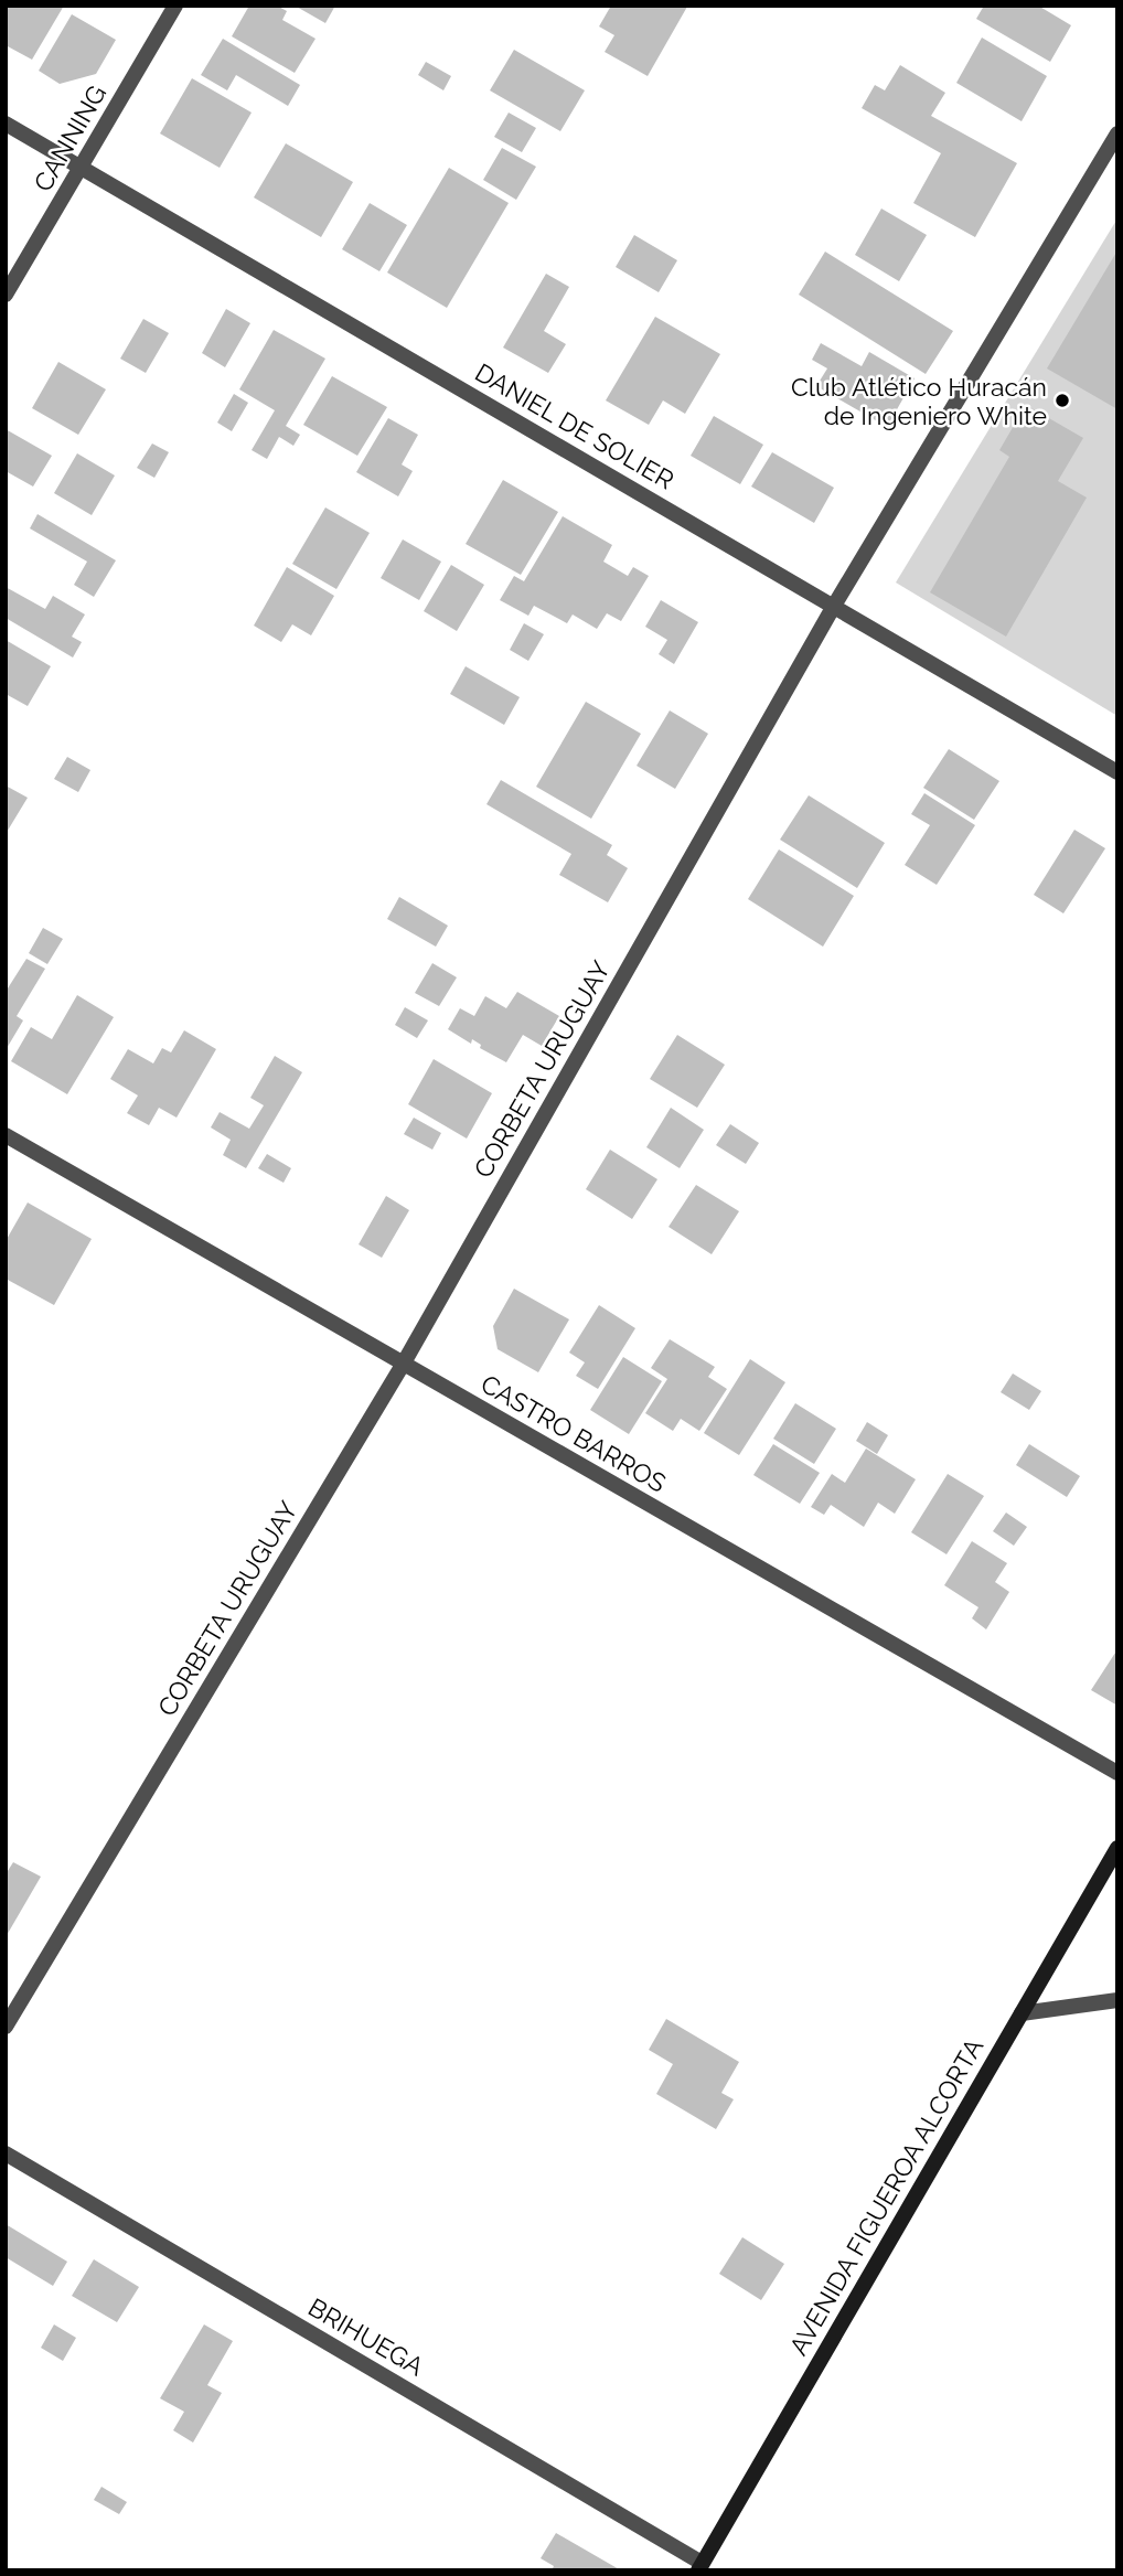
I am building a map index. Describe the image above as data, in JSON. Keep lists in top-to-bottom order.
{
  "streets": {
    "main road": ["AVENIDA FIGUEROA ALCORTA"],
    "street": [
      "CANNING",
      "DANIEL DE SOLIER",
      "CORBETA URUGUAY",
      "CASTRO BARROS",
      "BRIHUEGA"
    ]
  },
  "crossings": [
    ["CANNING", "DANIEL DE SOLIER"],
    ["DANIEL DE SOLIER", "CORBETA URUGUAY"],
    ["CORBETA URUGUAY", "CASTRO BARROS"],
    ["AVENIDA FIGUEROA ALCORTA", "BRIHUEGA"]
  ],
  "places": ["Club Atlético Huracán de Ingeniero White"]
}
